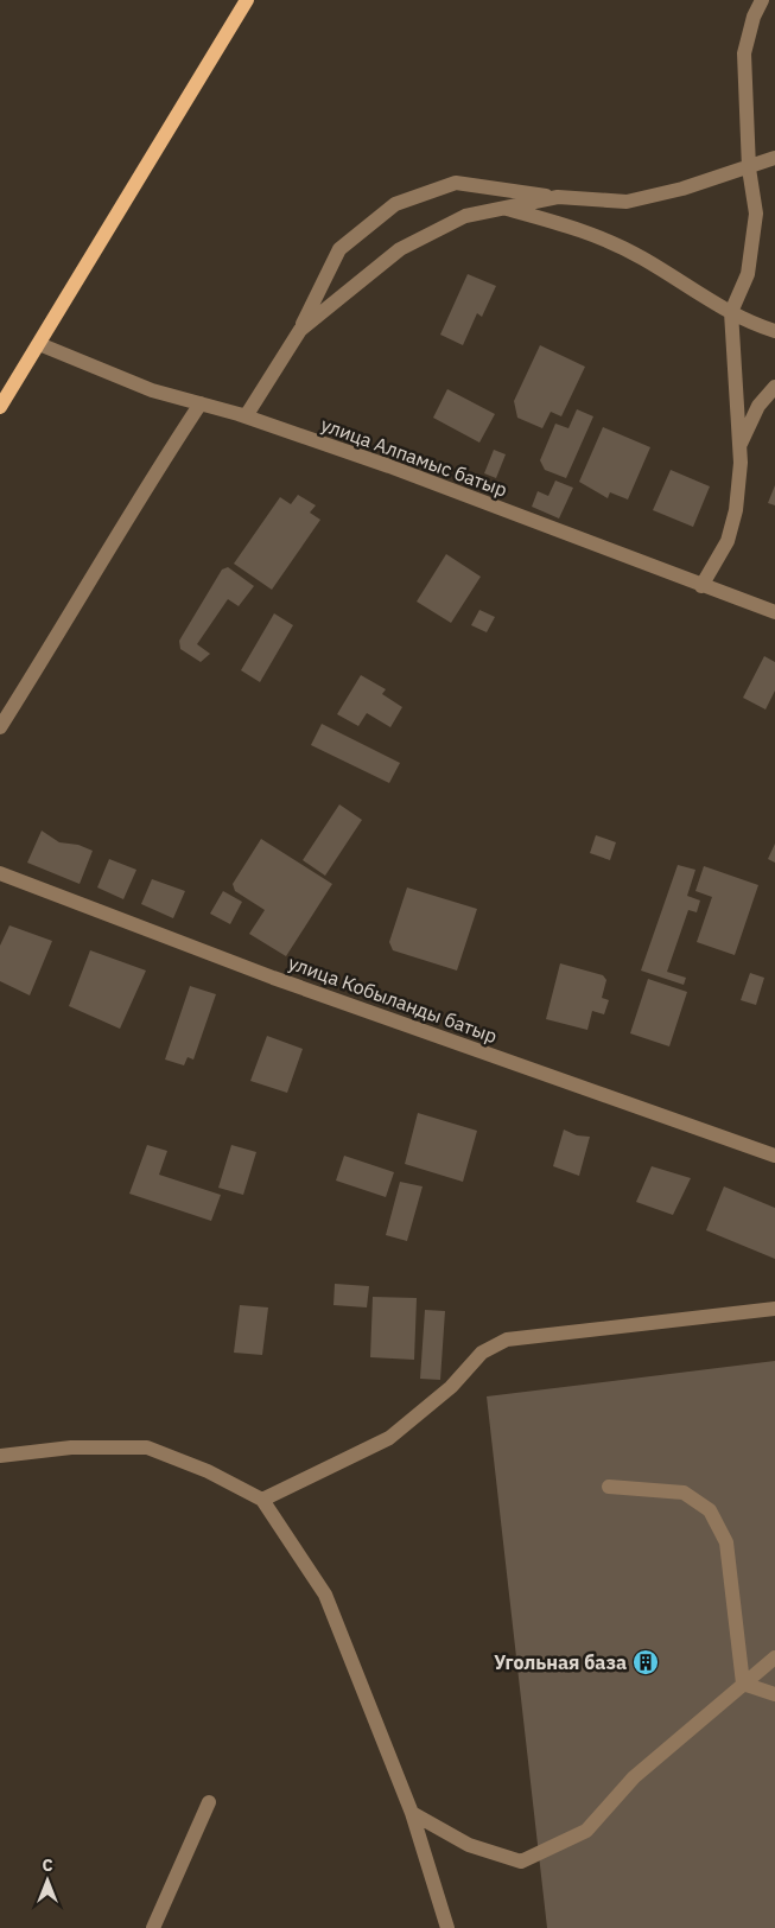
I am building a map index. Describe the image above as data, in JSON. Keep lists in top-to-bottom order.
{
  "streets": {
    "street": ["улица Алпамыс батыр", "улица Кобыланды батыр"]
  },
  "places": {
    "building": ["Угольная база"]
  },
  "north": "top"
}
